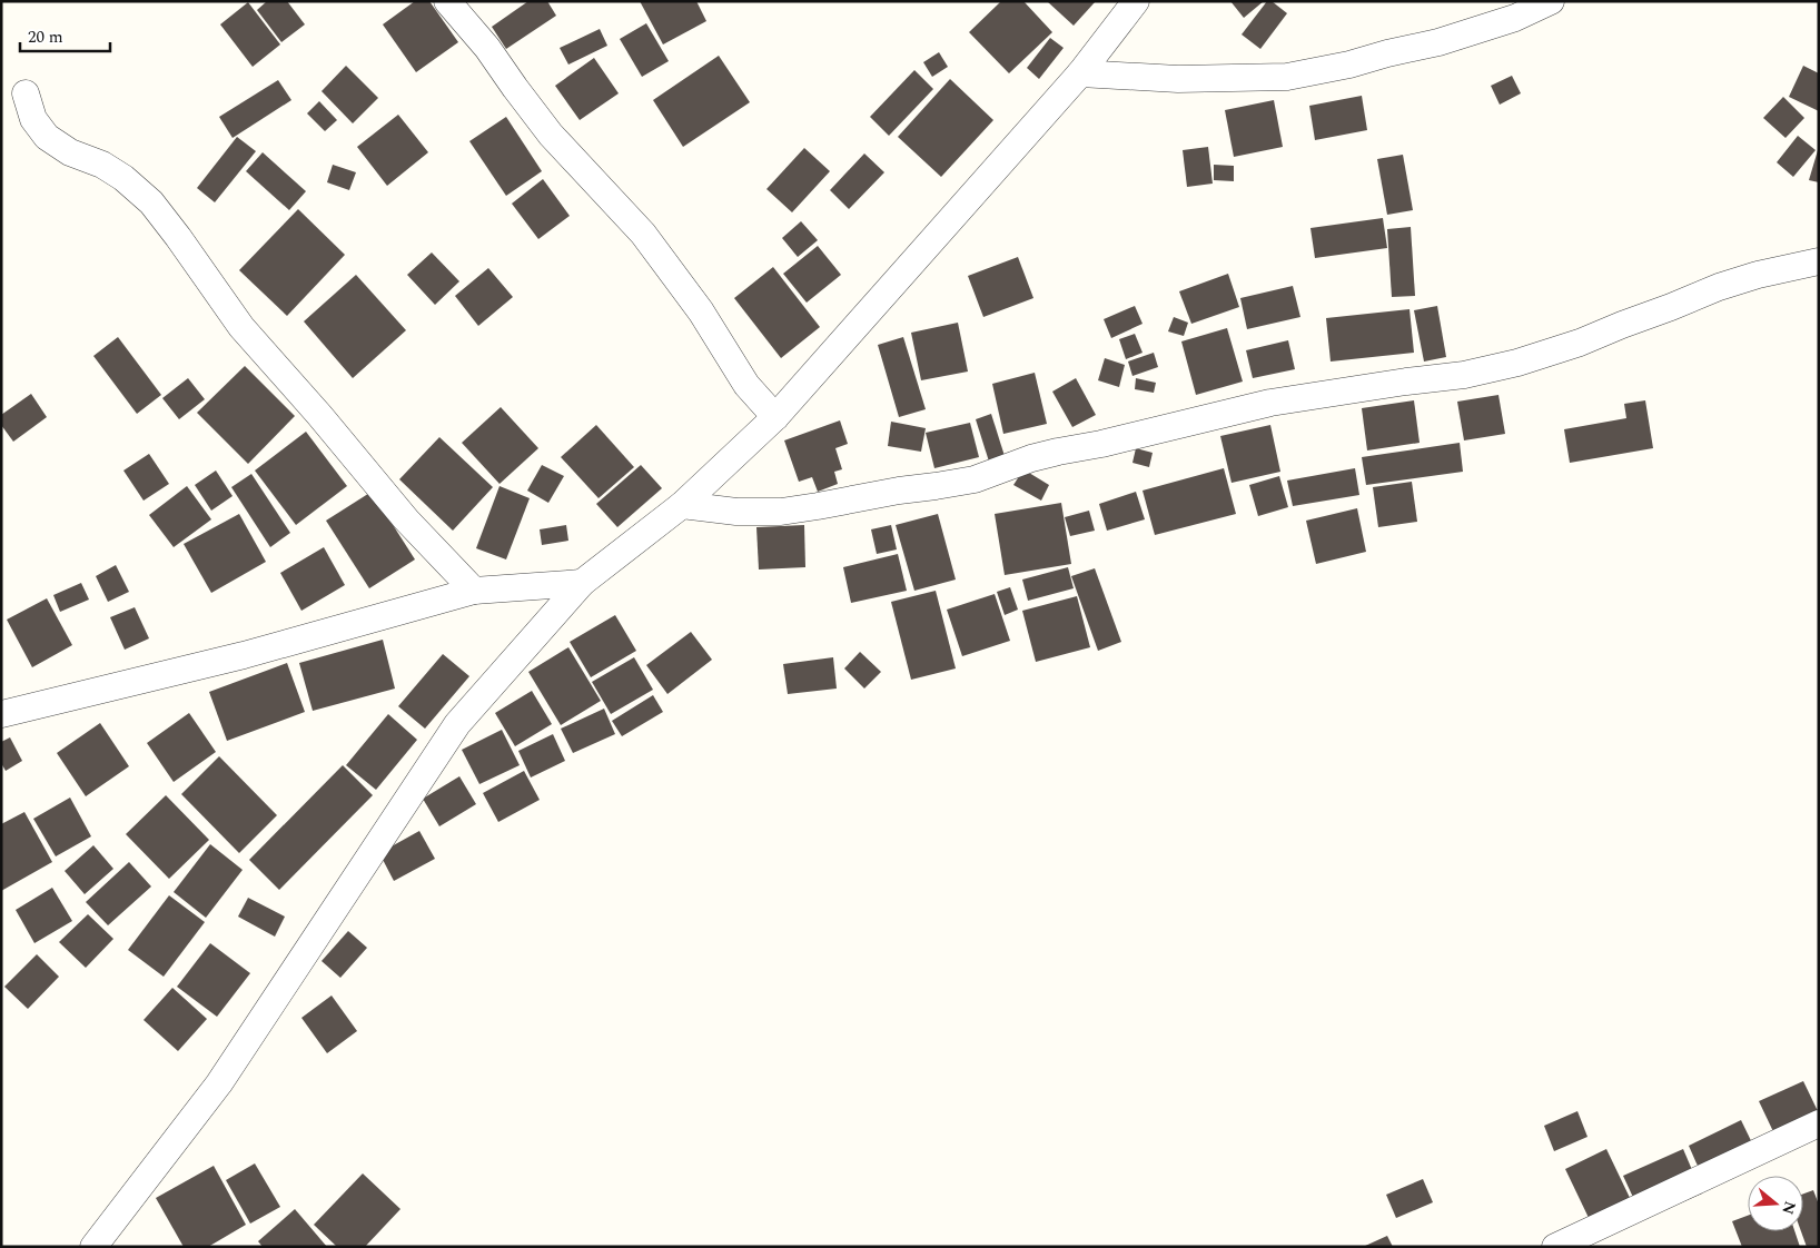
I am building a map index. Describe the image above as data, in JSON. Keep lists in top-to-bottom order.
{
  "scale_bar": "20 m",
  "north": "right"
}
